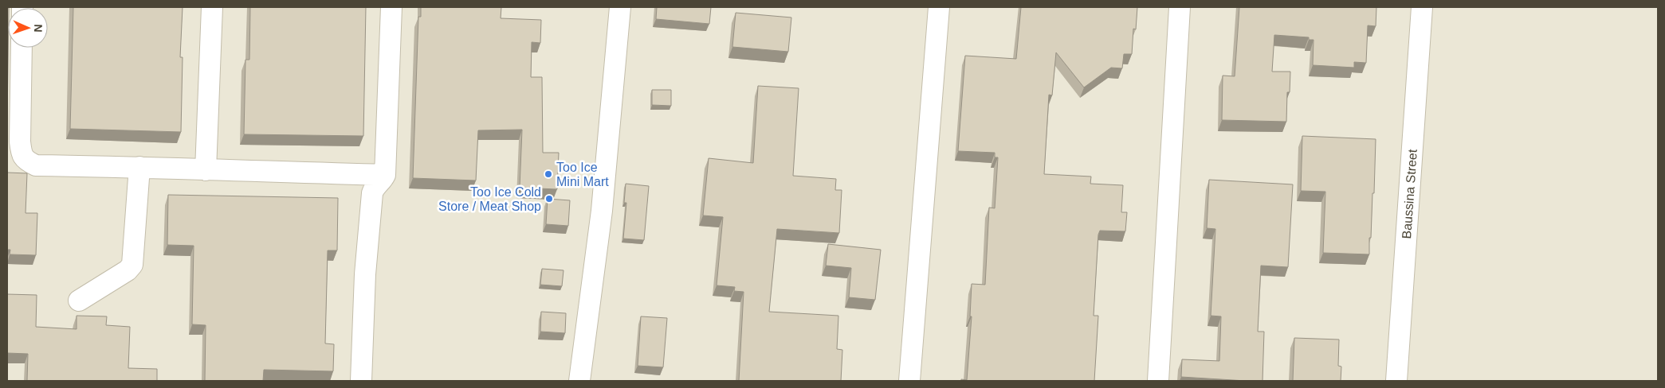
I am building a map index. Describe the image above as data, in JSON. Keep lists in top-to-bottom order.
{
  "streets": {
    "street": ["Baussina Street"]
  },
  "places": ["Too Ice Mini Mart", "Too Ice Cold Store / Meat Shop"],
  "north": "right"
}
